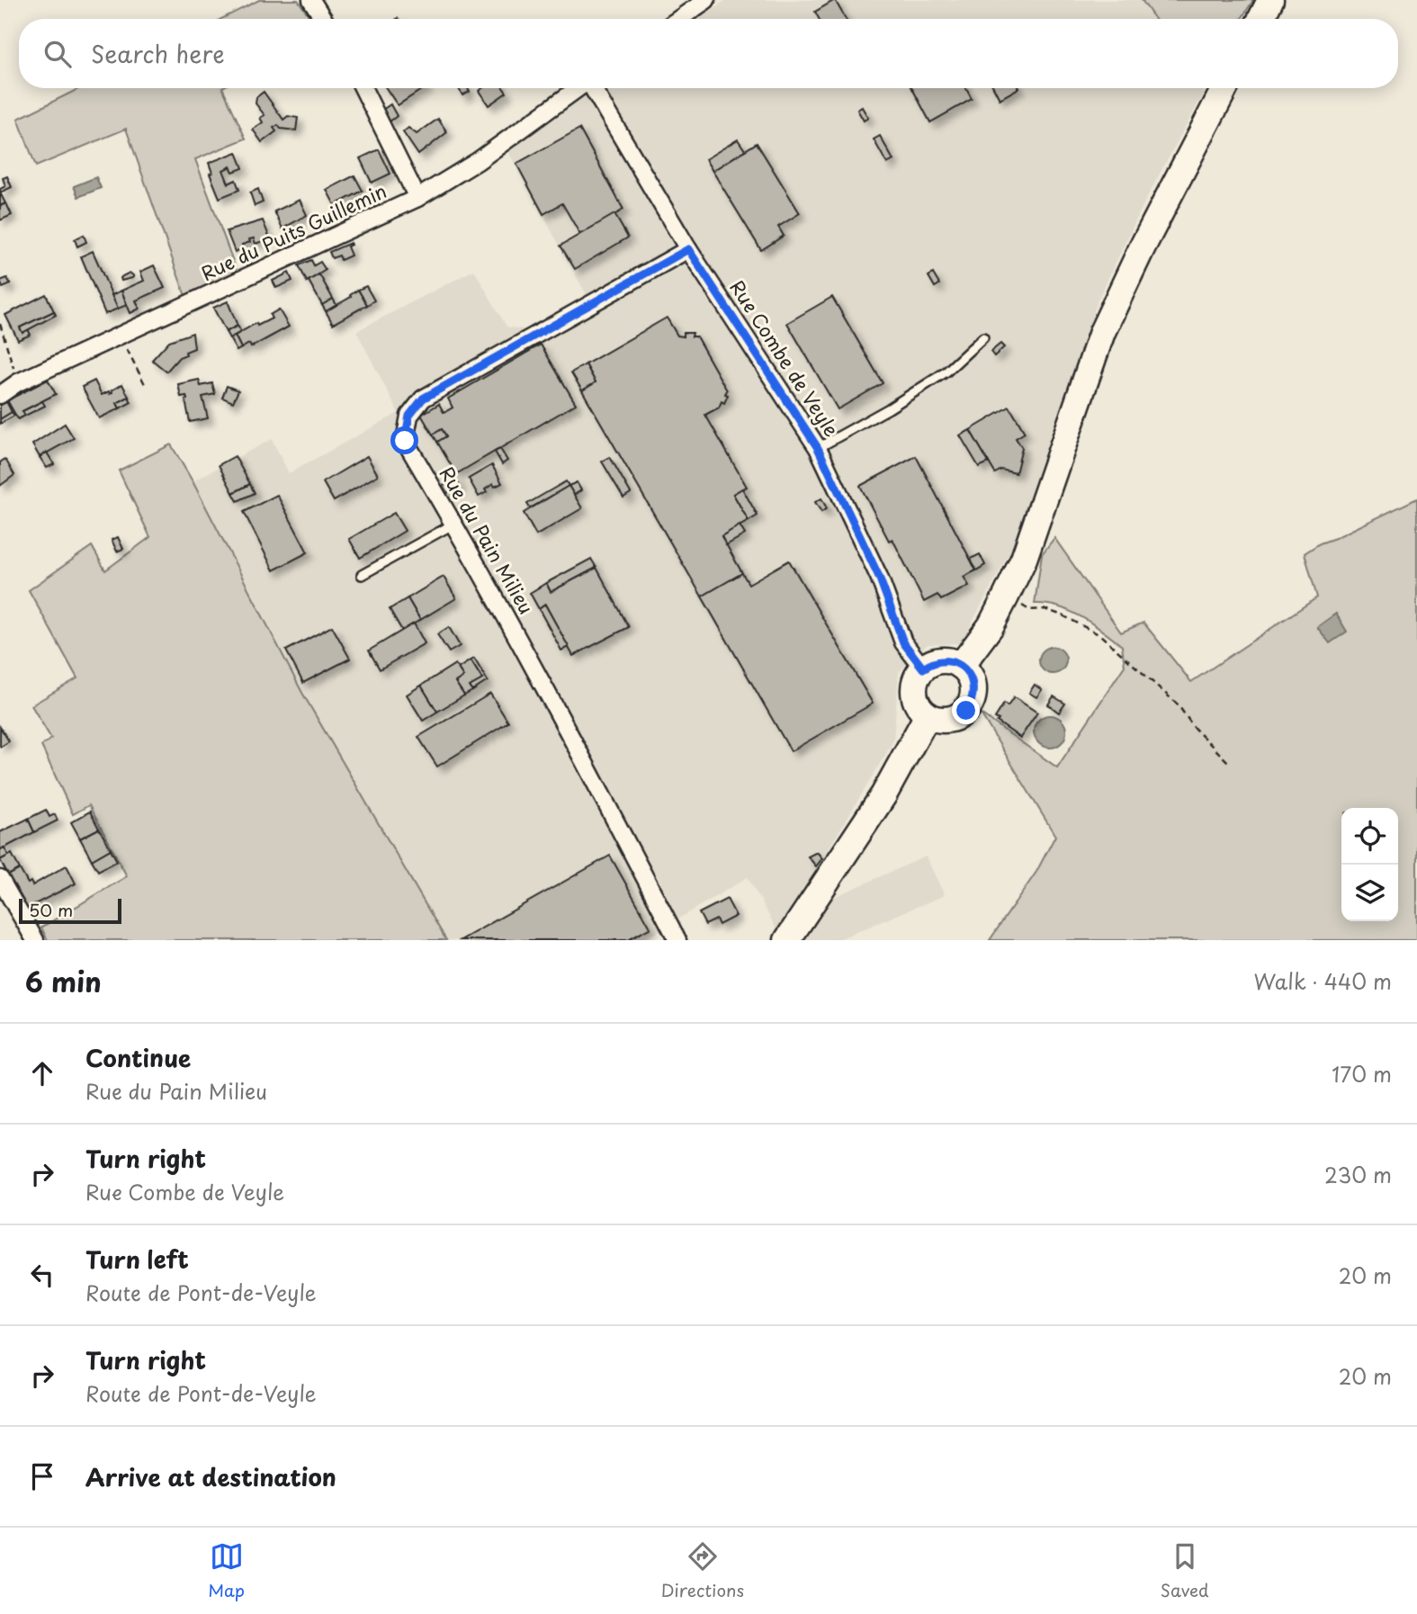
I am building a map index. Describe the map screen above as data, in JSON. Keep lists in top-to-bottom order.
{
  "streets": {
    "street": ["Rue du Puits Guillemin", "Rue Combe de Veyle", "Rue du Pain Milieu"]
  },
  "crossings": [
    ["Rue Combe de Veyle", "Rue du Pain Milieu"]
  ],
  "scale_bar": "50 m",
  "page": {
    "search": "Search here",
    "scale": "50 m",
    "heading": ["6 min", "Walk · 440 m"],
    "list": [
      ["Continue", "Rue du Pain Milieu", "170 m"],
      ["Turn right", "Rue Combe de Veyle", "230 m"],
      ["Turn left", "Route de Pont-de-Veyle", "20 m"],
      ["Turn right", "Route de Pont-de-Veyle", "20 m"],
      "Arrive at destination"
    ],
    "nav": ["Map", "Directions", "Saved"]
  }
}
